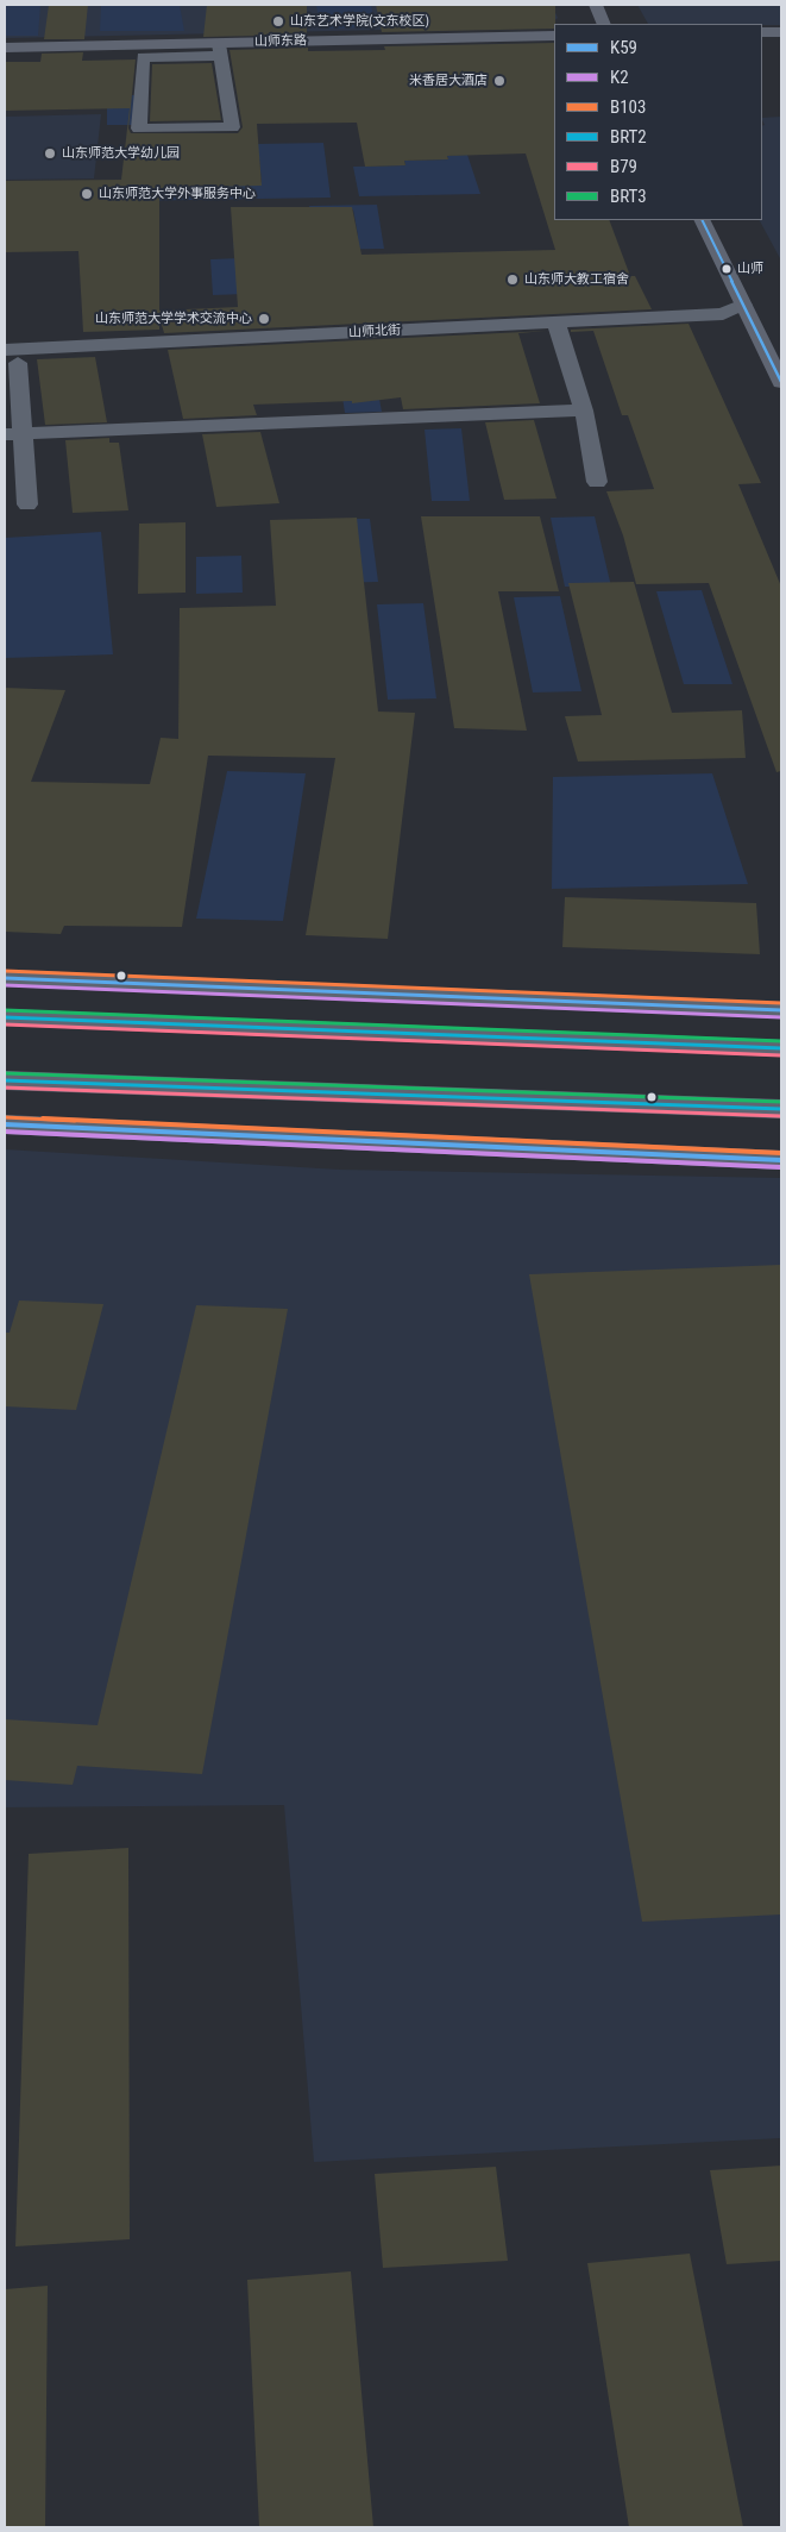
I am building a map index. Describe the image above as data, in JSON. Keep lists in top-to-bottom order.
{
  "streets": {
    "main road": ["山师东路"],
    "street": ["山师北街"]
  },
  "places": [
    "山东艺术学院(文东校区)",
    "米香居大酒店",
    "山东师范大学幼儿园",
    "山东师范大学外事服务中心",
    "山师",
    "山东师大教工宿舍",
    "山东师范大学学术交流中心"
  ],
  "lines": [
    "transit line K59",
    "transit line B103",
    "transit line K2",
    "transit line BRT3",
    "transit line BRT2",
    "transit line B79"
  ],
  "legend": [
    "K59",
    "K2",
    "B103",
    "BRT2",
    "B79",
    "BRT3"
  ]
}
